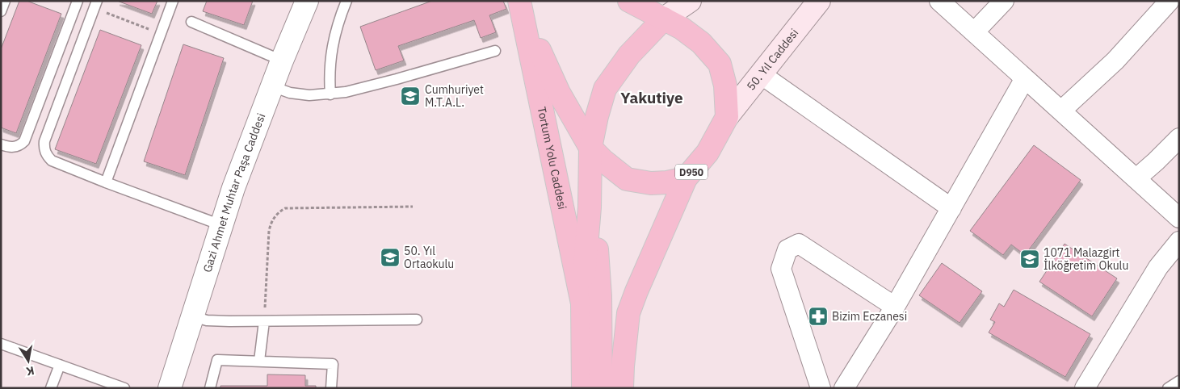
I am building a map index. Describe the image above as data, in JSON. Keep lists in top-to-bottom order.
{
  "streets": {
    "highway": ["Tortum Yolu Caddesi", "D950"],
    "main road": ["50. Yıl Caddesi"],
    "street": ["Gazi Ahmet Muhtar Paşa Caddesi"]
  },
  "crossings": [
    ["50. Yıl Caddesi", "D950"],
    ["Tortum Yolu Caddesi", "D950"]
  ],
  "districts": ["Yakutiye"],
  "places": {
    "school or university": ["Cumhuriyet M.T.A.L.", "50. Yıl Ortaokulu", "1071 Malazgirt İlköğretim Okulu"],
    "pharmacy": ["Bizim Eczanesi"]
  },
  "north": "bottom"
}
